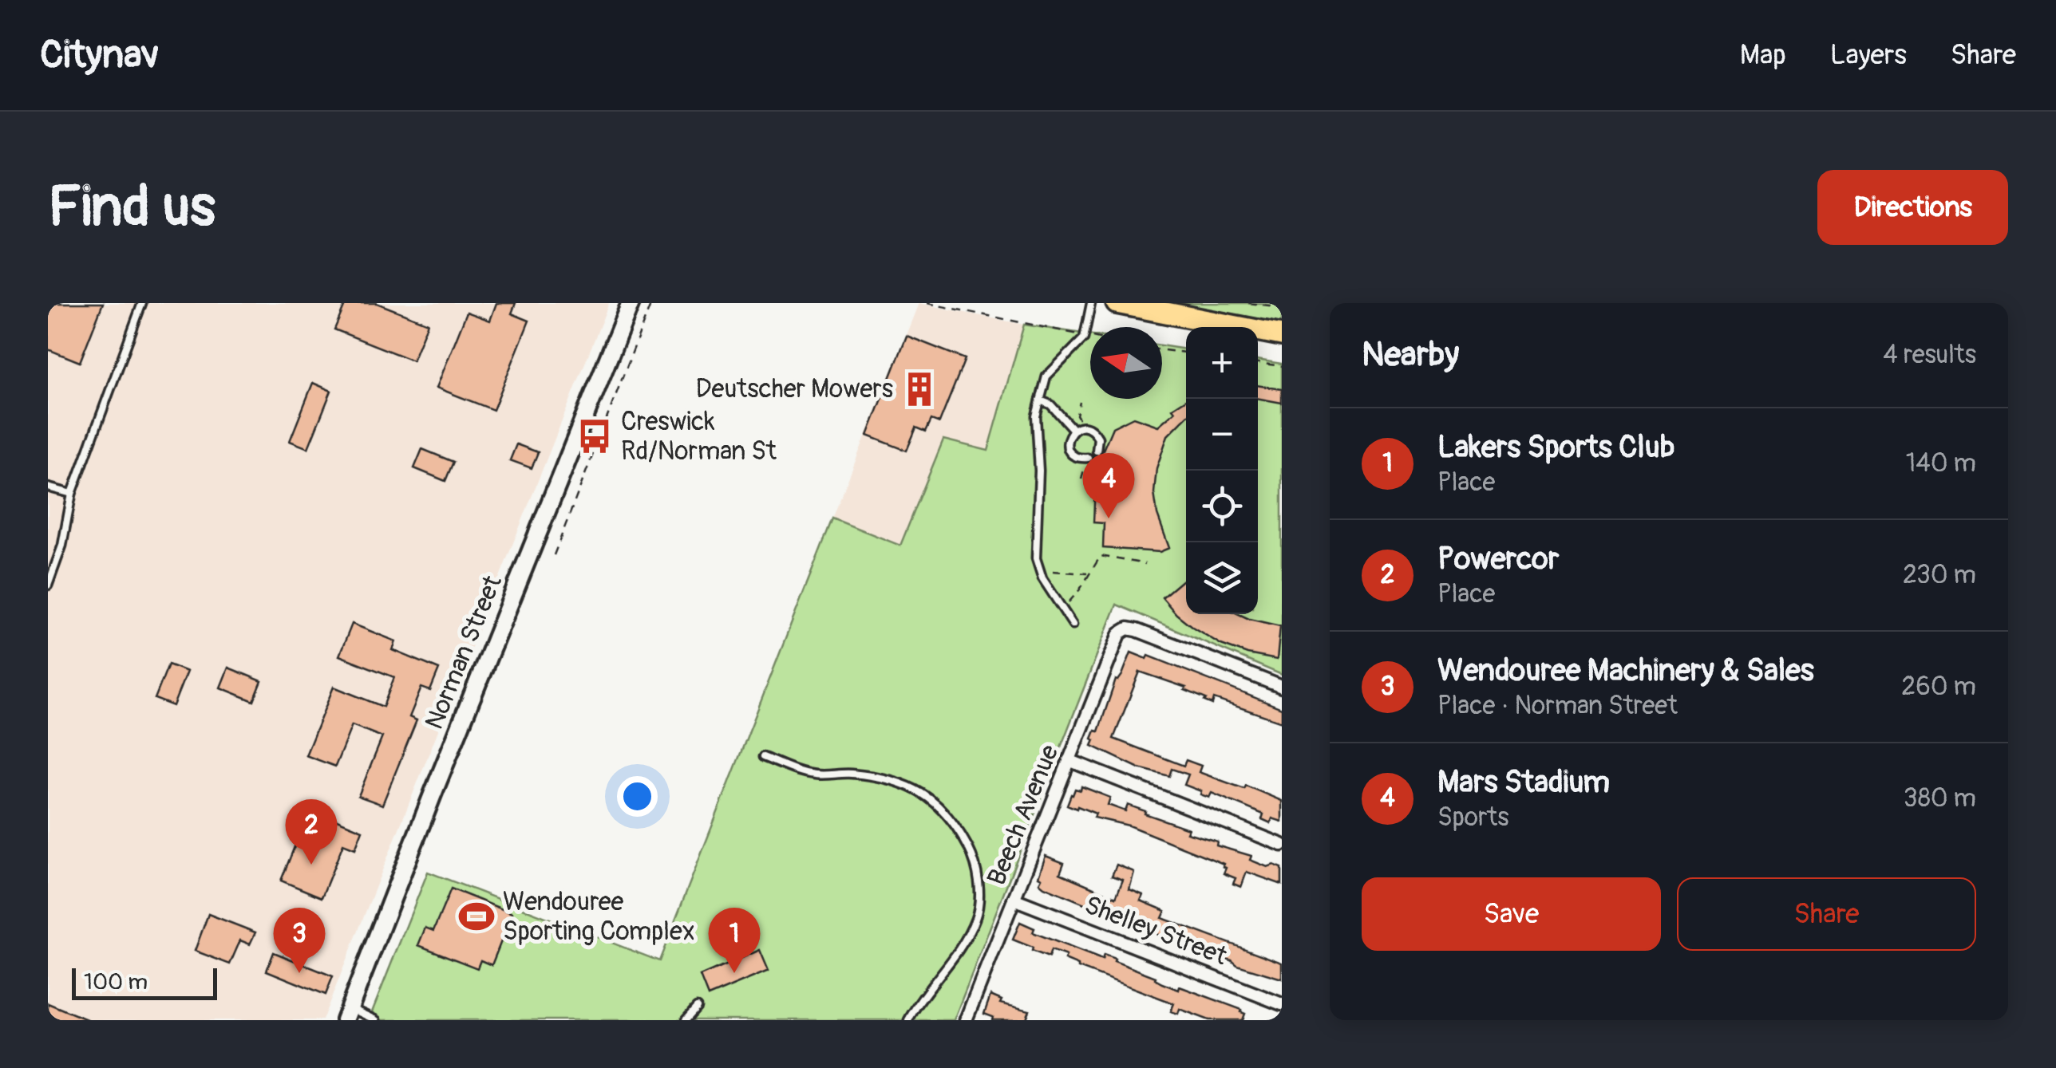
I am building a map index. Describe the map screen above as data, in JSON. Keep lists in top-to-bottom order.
{
  "streets": {
    "main road": ["Norman Street"],
    "street": ["Beech Avenue", "Shelley Street"]
  },
  "crossings": [
    ["Beech Avenue", "Shelley Street"]
  ],
  "places": {
    "building": ["Deutscher Mowers"],
    "bus stop": ["Creswick Rd/Norman St"],
    "sports": ["Wendouree Sporting Complex"]
  },
  "scale_bar": "100 m",
  "north": "left",
  "page": {
    "header": "Citynav",
    "nav": ["Map", "Layers", "Share"],
    "buttons": [
      "Directions",
      ["Save", "Share"]
    ],
    "title": "Find us",
    "heading": ["Nearby", "4 results"],
    "map_buttons": ["+", "−"],
    "list": [
      {
        "mark": "1",
        "name": "Lakers Sports Club",
        "note": "Place",
        "value": "140 m"
      },
      {
        "mark": "2",
        "name": "Powercor",
        "note": "Place",
        "value": "230 m"
      },
      {
        "mark": "3",
        "name": "Wendouree Machinery & Sales",
        "note": "Place · Norman Street",
        "value": "260 m"
      },
      {
        "mark": "4",
        "name": "Mars Stadium",
        "note": "Sports",
        "value": "380 m"
      }
    ],
    "pins": [
      "4",
      "2",
      "1",
      "3"
    ],
    "scale": "100 m"
  }
}
